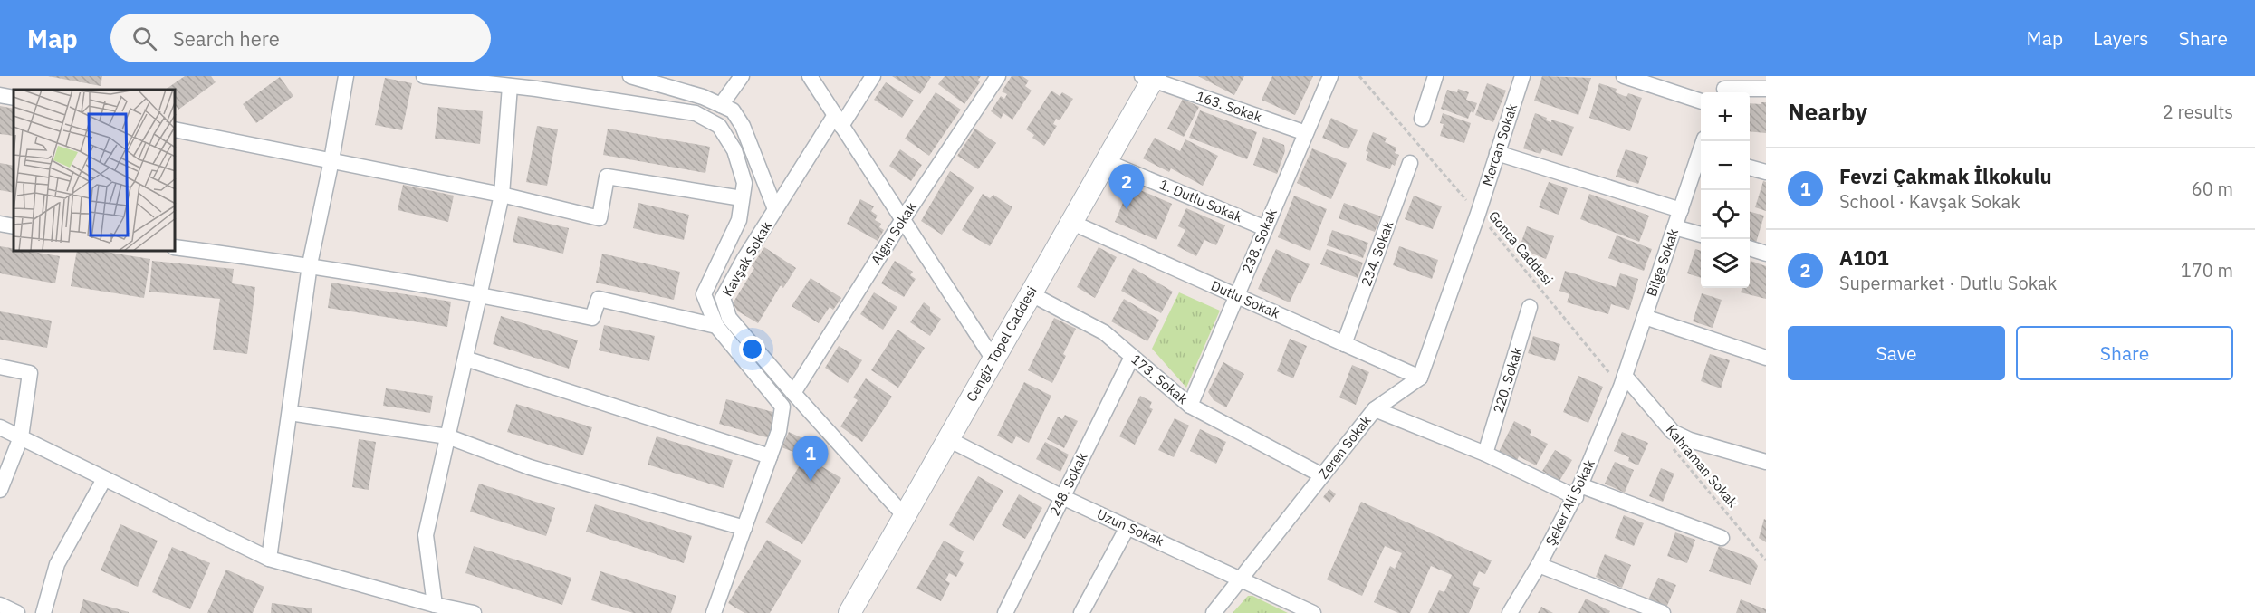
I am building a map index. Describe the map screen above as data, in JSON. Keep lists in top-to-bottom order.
{
  "streets": {
    "main road": ["Cengiz Topel Caddesi"],
    "street": [
      "163. Sokak",
      "Mercan Sokak",
      "1. Dutlu Sokak",
      "Algın Sokak",
      "238. Sokak",
      "234. Sokak",
      "Kavşak Sokak",
      "Bilge Sokak",
      "Dutlu Sokak",
      "173. Sokak",
      "220. Sokak",
      "Zeren Sokak",
      "248. Sokak",
      "Şeker Ali Sokak",
      "Uzun Sokak"
    ],
    "path": ["Gonca Caddesi", "Kahraman Sokak"]
  },
  "crossings": [
    ["163. Sokak", "238. Sokak"],
    ["163. Sokak", "Cengiz Topel Caddesi"],
    ["Mercan Sokak", "Gonca Caddesi"],
    ["1. Dutlu Sokak", "238. Sokak"],
    ["1. Dutlu Sokak", "Cengiz Topel Caddesi"],
    ["Algın Sokak", "Kavşak Sokak"],
    ["238. Sokak", "Dutlu Sokak"],
    ["238. Sokak", "173. Sokak"],
    ["Gonca Caddesi", "Bilge Sokak"],
    ["Gonca Caddesi", "Şeker Ali Sokak"],
    ["234. Sokak", "Dutlu Sokak"],
    ["Kavşak Sokak", "Cengiz Topel Caddesi"],
    ["Bilge Sokak", "Şeker Ali Sokak"],
    ["Dutlu Sokak", "Cengiz Topel Caddesi"],
    ["Dutlu Sokak", "Zeren Sokak"],
    ["Cengiz Topel Caddesi", "173. Sokak"],
    ["Cengiz Topel Caddesi", "Uzun Sokak"],
    ["173. Sokak", "Zeren Sokak"],
    ["173. Sokak", "248. Sokak"],
    ["Zeren Sokak", "Uzun Sokak"],
    ["248. Sokak", "Uzun Sokak"]
  ],
  "page": {
    "header": "Map",
    "search": "Search here",
    "nav": ["Map", "Layers", "Share"],
    "heading": ["Nearby", "2 results"],
    "map_buttons": ["+", "−"],
    "list": [
      {
        "mark": "1",
        "name": "Fevzi Çakmak İlkokulu",
        "note": "School · Kavşak Sokak",
        "value": "60 m"
      },
      {
        "mark": "2",
        "name": "A101",
        "note": "Supermarket · Dutlu Sokak",
        "value": "170 m"
      }
    ],
    "pins": ["2", "1"],
    "buttons": ["Save", "Share"]
  }
}
